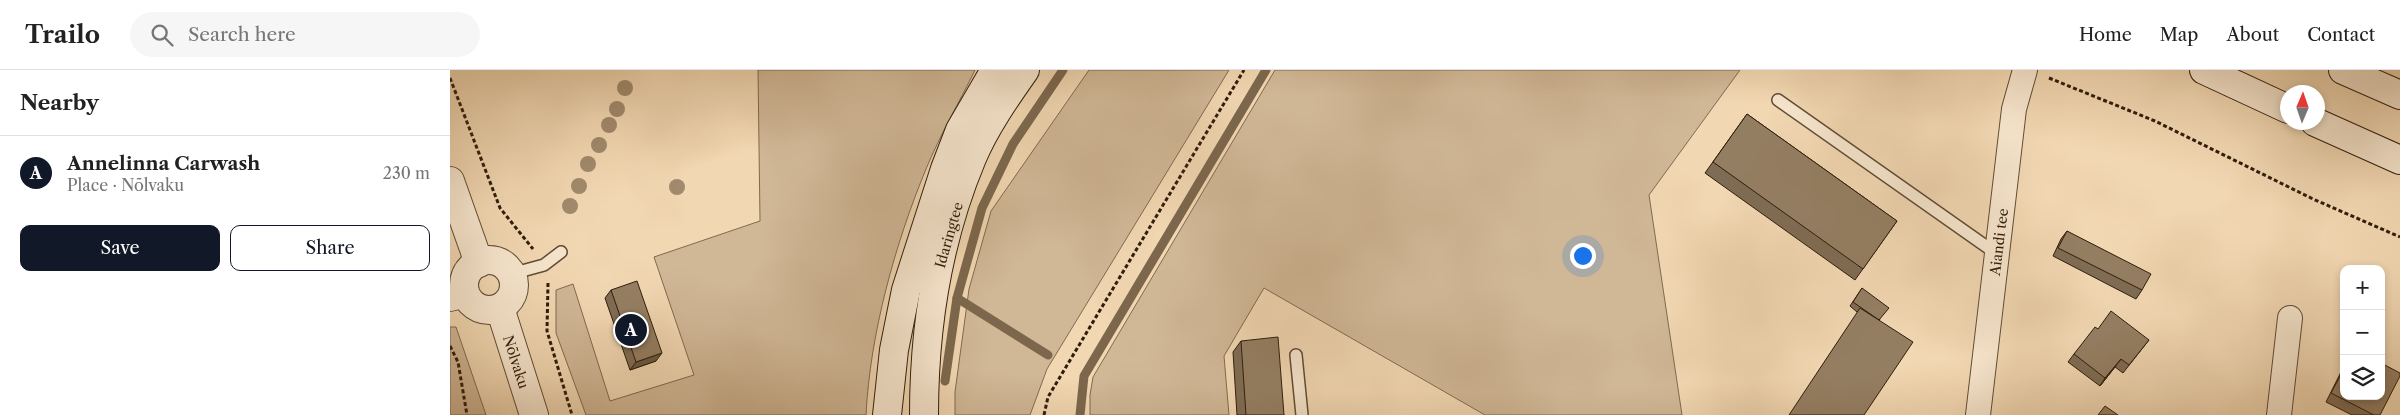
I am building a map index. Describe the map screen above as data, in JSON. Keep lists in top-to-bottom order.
{
  "streets": {
    "main road": ["Idaringtee", "Nõlvaku"],
    "street": ["Aiandi tee"]
  },
  "north": "top",
  "page": {
    "header": "Trailo",
    "search": "Search here",
    "nav": [
      "Home",
      "Map",
      "About",
      "Contact"
    ],
    "heading": "Nearby",
    "list": [
      {
        "mark": "A",
        "name": "Annelinna Carwash",
        "note": "Place · Nõlvaku",
        "value": "230 m"
      }
    ],
    "buttons": ["Save", "Share"],
    "map_buttons": ["+", "−"],
    "pins": "A"
  }
}
